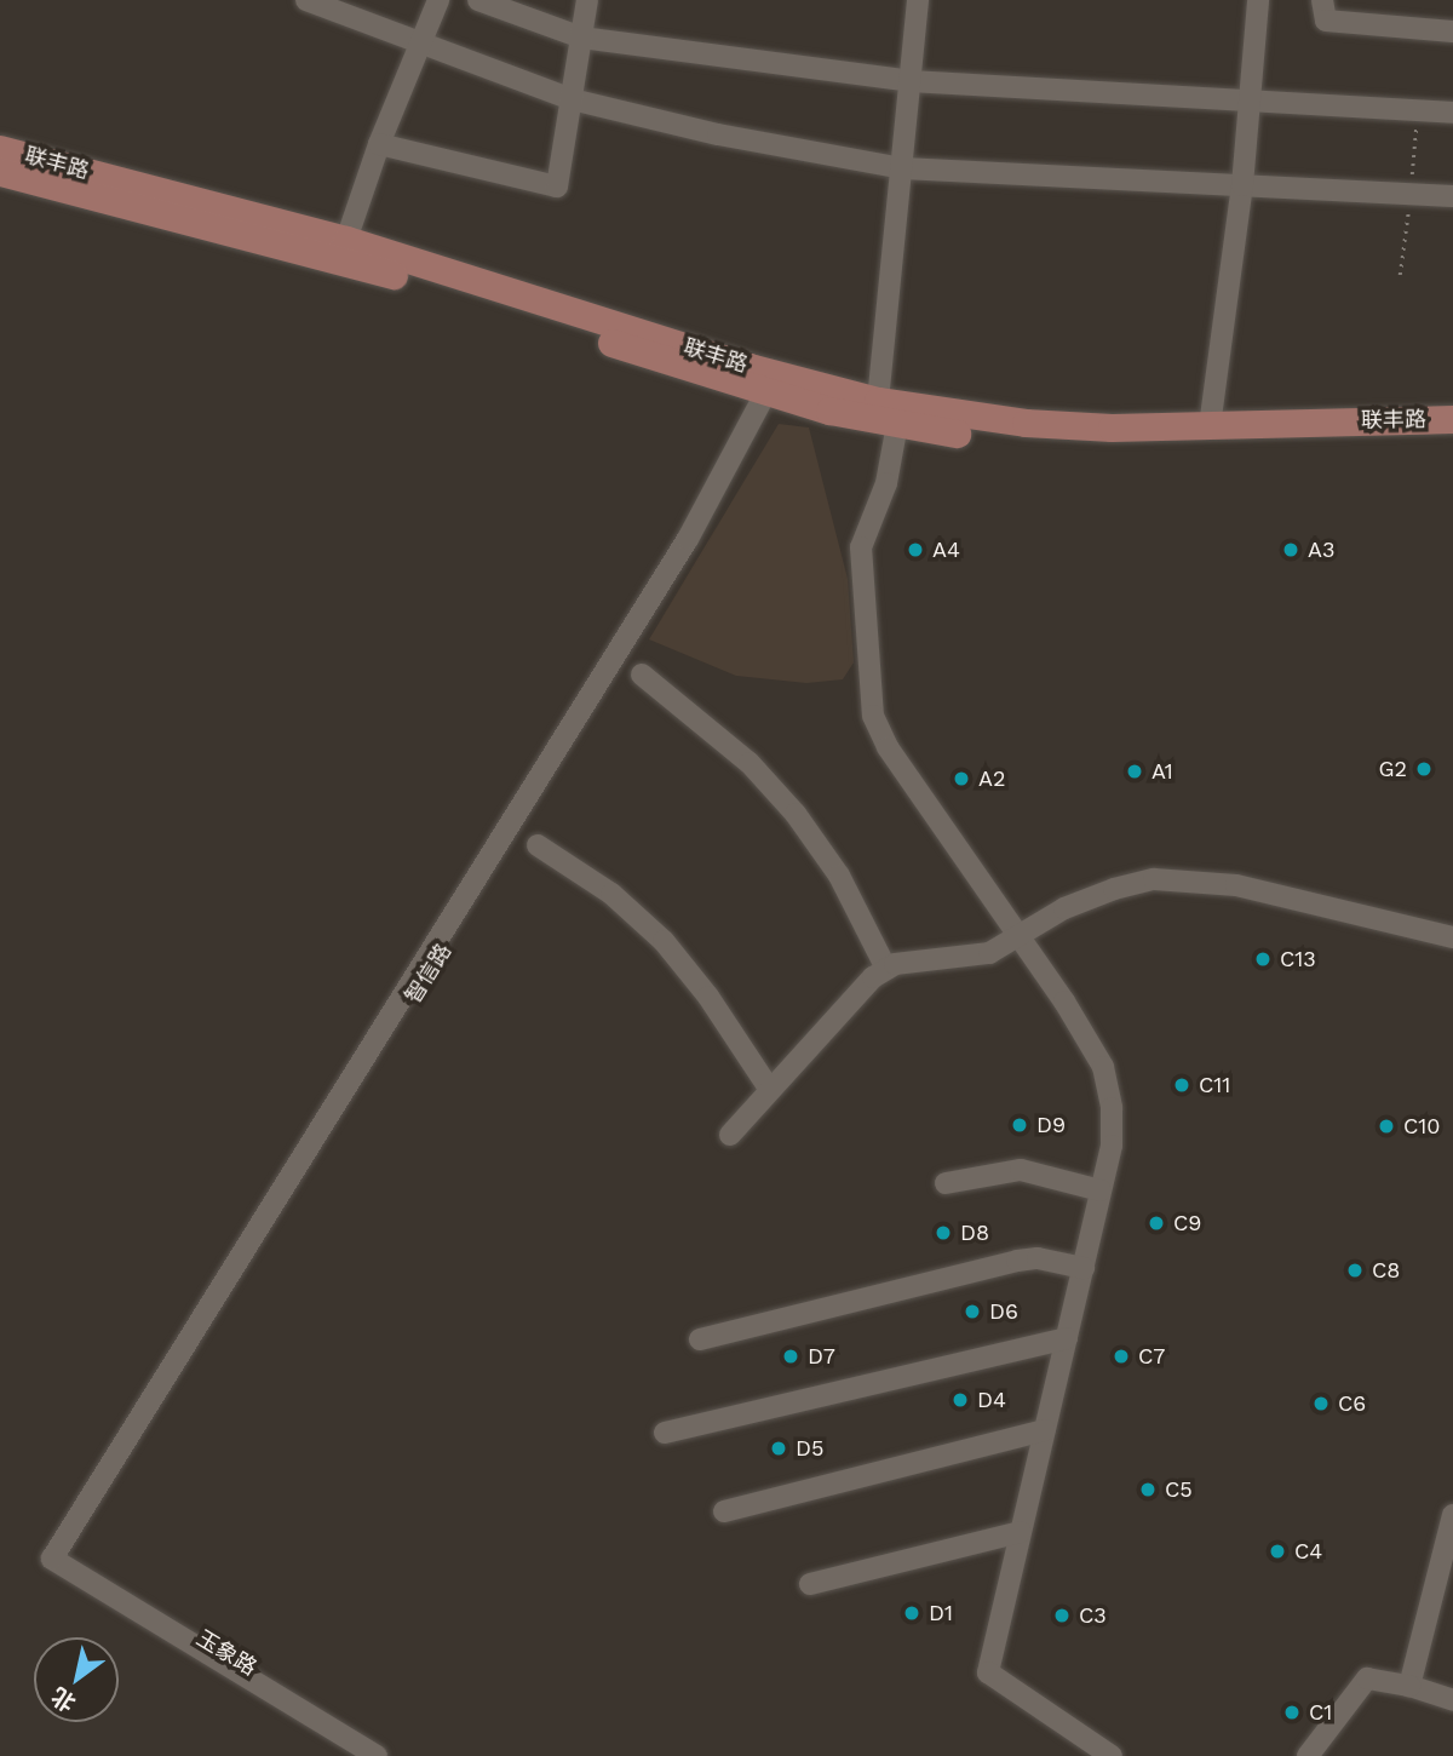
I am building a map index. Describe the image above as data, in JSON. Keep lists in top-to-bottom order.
{
  "streets": {
    "main road": ["联丰路"],
    "street": ["智信路", "玉象路"]
  },
  "crossings": [
    ["联丰路", "智信路"],
    ["智信路", "玉象路"]
  ],
  "places": [
    "A4",
    "A3",
    "G2",
    "A1",
    "A2",
    "C13",
    "C11",
    "D9",
    "C10",
    "C9",
    "D8",
    "C8",
    "D6",
    "D7",
    "C7",
    "D4",
    "C6",
    "D5",
    "C5",
    "C4",
    "D1",
    "C3",
    "C1"
  ],
  "north": "bottom left"
}
